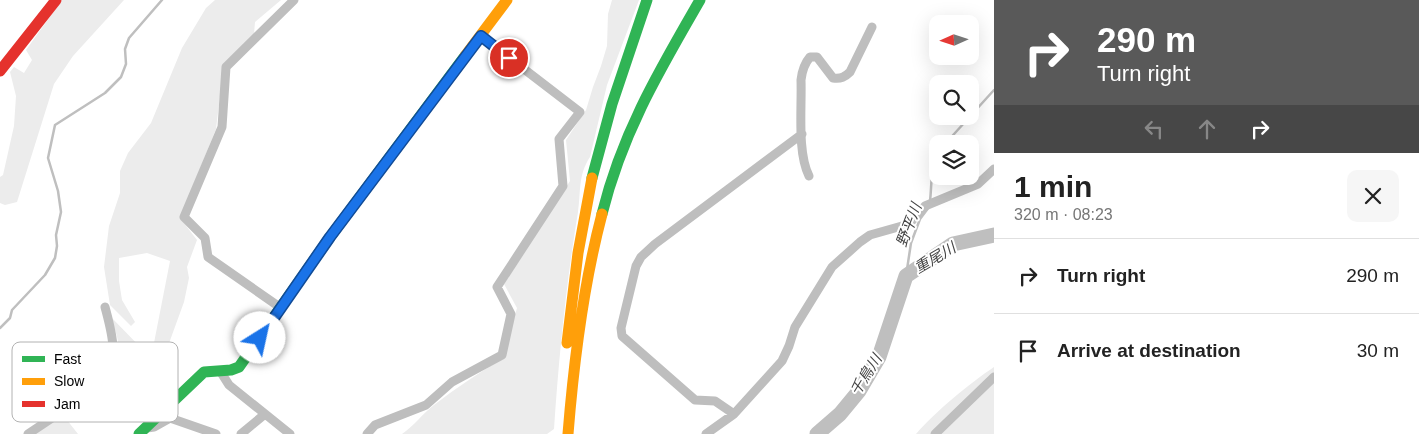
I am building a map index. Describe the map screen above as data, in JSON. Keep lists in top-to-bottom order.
{
  "water": ["野平川", "重尾川", "千鳥川"],
  "legend": ["Fast", "Slow", "Jam"],
  "north": "left",
  "page": {
    "turn": ["290 m", "Turn right"],
    "heading": ["1 min", "320 m · 08:23"],
    "list": [
      {
        "name": "Turn right",
        "value": "290 m"
      },
      {
        "name": "Arrive at destination",
        "value": "30 m"
      }
    ]
  }
}
